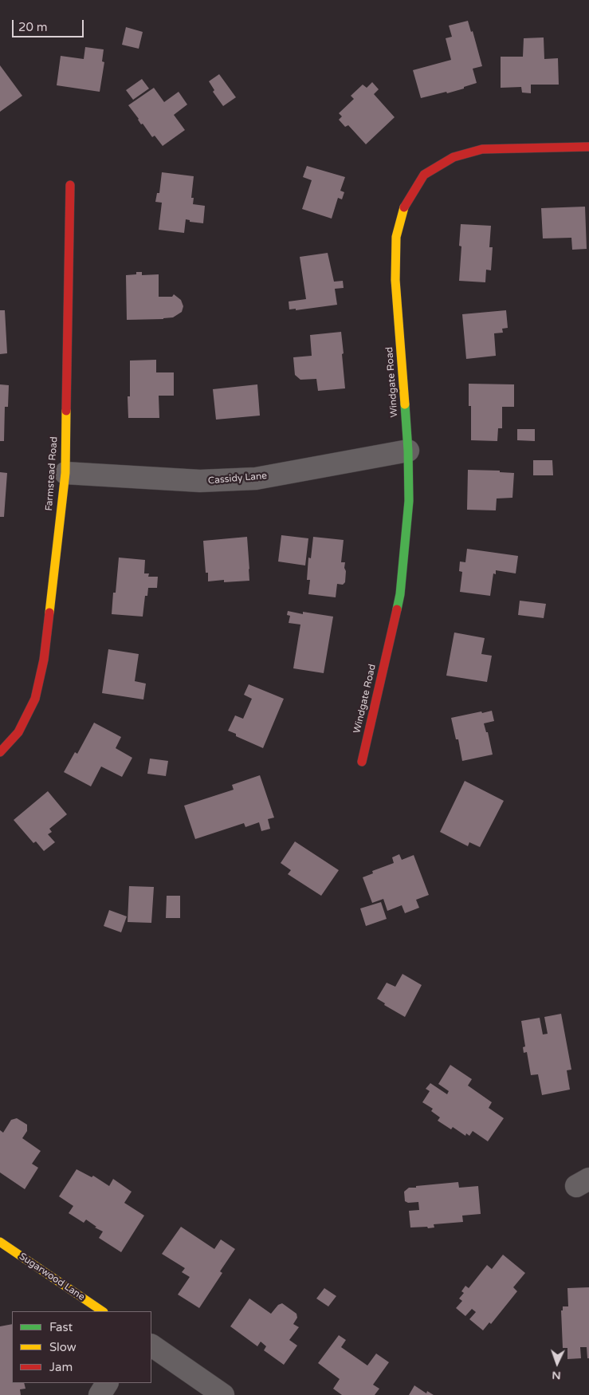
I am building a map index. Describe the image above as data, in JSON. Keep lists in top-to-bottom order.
{
  "streets": {
    "street": [
      "Windgate Road",
      "Farmstead Road",
      "Cassidy Lane",
      "Sugarwood Lane"
    ]
  },
  "crossings": [
    ["Windgate Road", "Cassidy Lane"],
    ["Farmstead Road", "Cassidy Lane"]
  ],
  "legend": ["Fast", "Slow", "Jam"],
  "scale_bar": "20 m",
  "north": "bottom"
}
